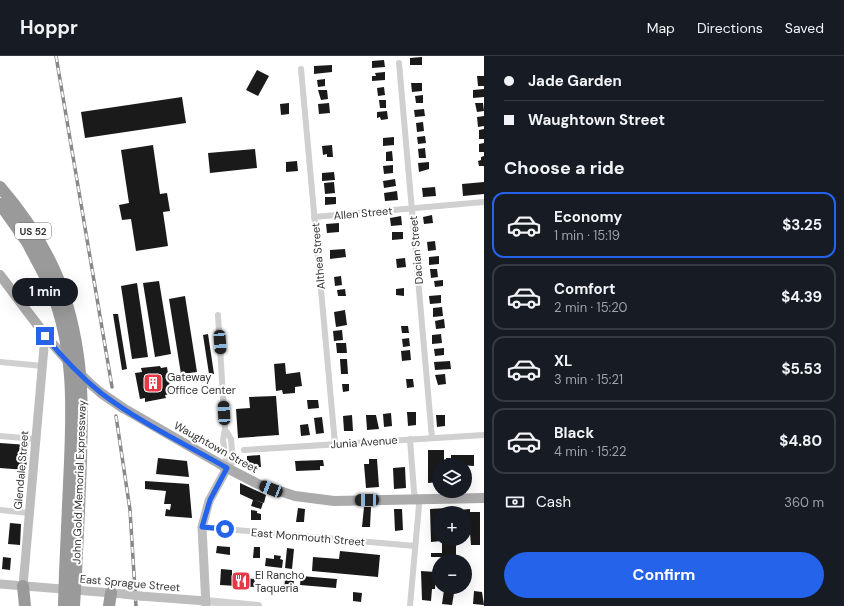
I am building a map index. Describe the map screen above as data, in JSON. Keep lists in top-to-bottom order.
{
  "streets": {
    "highway": ["US 52", "John Gold Memorial Expressway"],
    "main road": ["Waughtown Street", "Glendale Street", "East Sprague Street"],
    "street": [
      "Allen Street",
      "Dacian Street",
      "Althea Street",
      "Junia Avenue",
      "East Monmouth Street"
    ]
  },
  "crossings": [
    ["Allen Street", "Dacian Street"],
    ["Allen Street", "Althea Street"],
    ["Dacian Street", "Junia Avenue"],
    ["Althea Street", "Junia Avenue"],
    ["Waughtown Street", "Glendale Street"],
    ["Glendale Street", "East Sprague Street"]
  ],
  "places": {
    "building": ["Gateway Office Center"],
    "restaurant": ["El Rancho Taqueria"]
  },
  "page": {
    "header": "Hoppr",
    "nav": ["Map", "Directions", "Saved"],
    "banner": ["Jade Garden", "Waughtown Street"],
    "heading": "Choose a ride",
    "list": [
      {
        "name": "Economy",
        "note": "1 min · 15:19",
        "value": "$3.25"
      },
      {
        "name": "Comfort",
        "note": "2 min · 15:20",
        "value": "$4.39"
      },
      {
        "name": "XL",
        "note": "3 min · 15:21",
        "value": "$5.53"
      },
      {
        "name": "Black",
        "note": "4 min · 15:22",
        "value": "$4.80"
      }
    ],
    "bubble": "1 min",
    "map_buttons": ["+", "−"],
    "pay": ["Cash", "360 m"],
    "buttons": "Confirm"
  }
}
